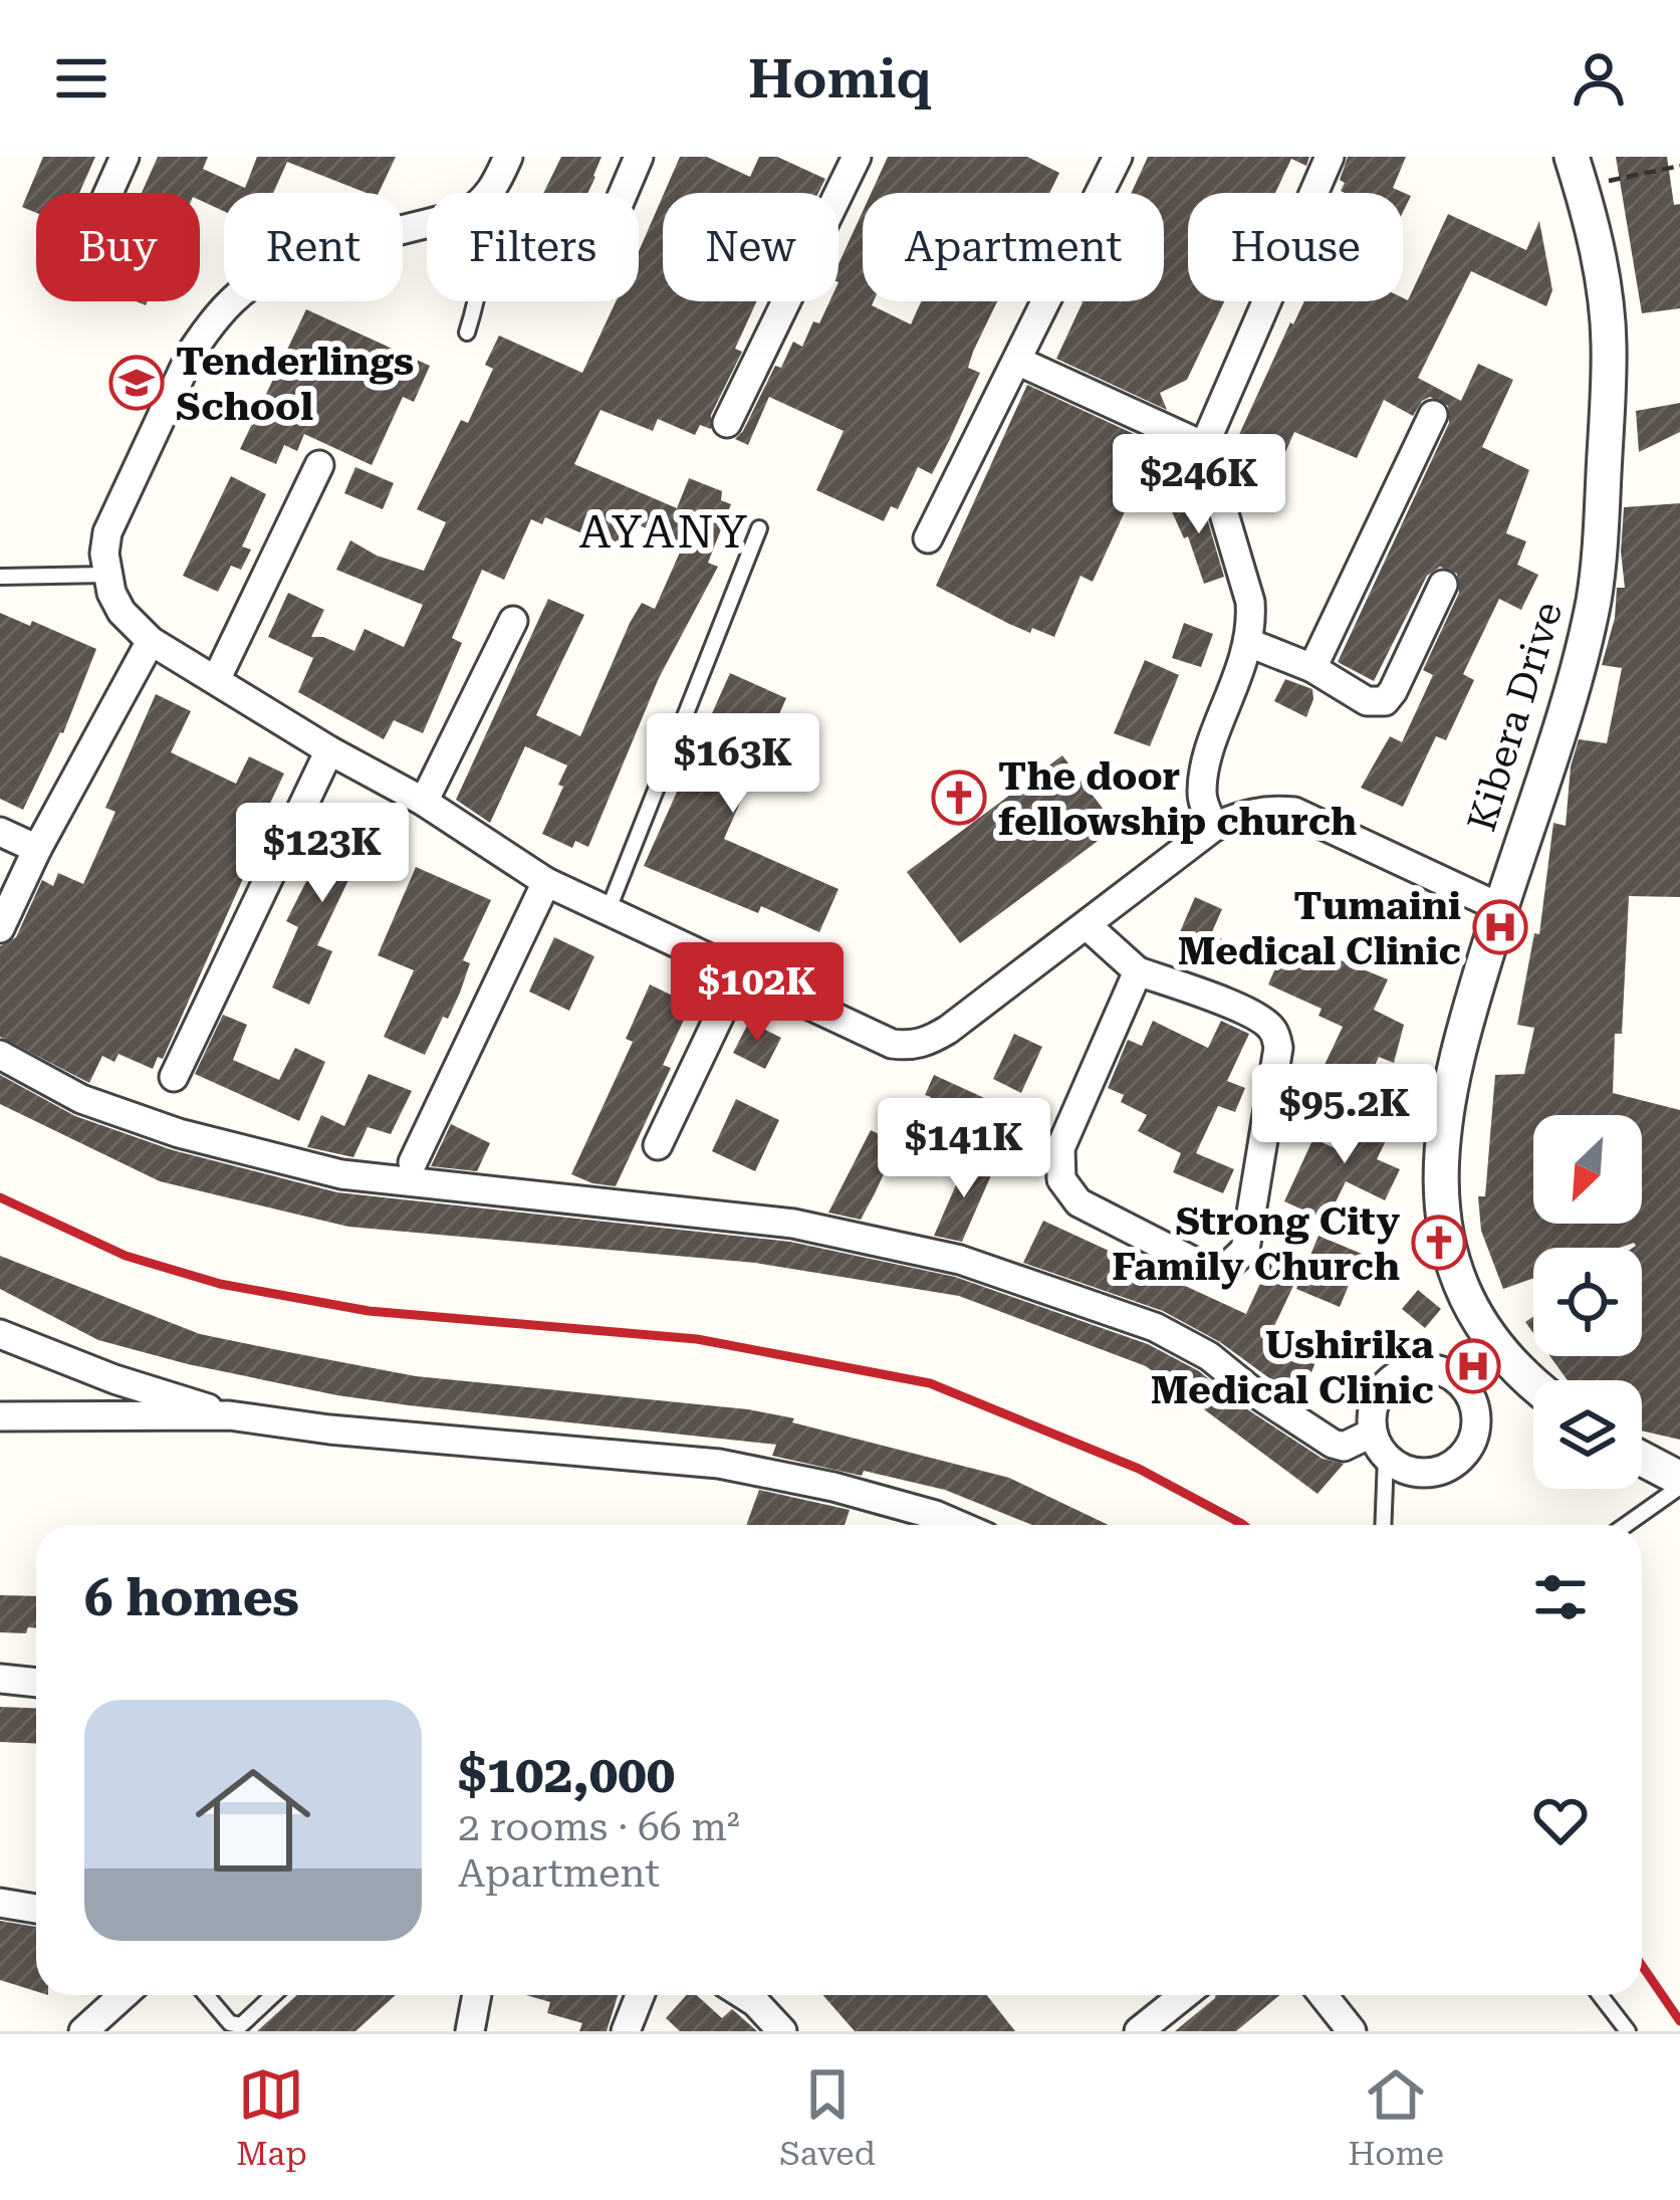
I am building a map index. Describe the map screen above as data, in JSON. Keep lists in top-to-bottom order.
{
  "streets": {
    "street": ["Kibera Drive"]
  },
  "districts": ["AYANY"],
  "places": {
    "school or university": ["Tenderlings School"],
    "church": ["The door fellowship church", "Strong City Family Church"],
    "hospital": ["Tumaini Medical Clinic", "Ushirika Medical Clinic"]
  },
  "north": "bottom left",
  "page": {
    "header": "Homiq",
    "chip": [
      "Buy",
      "Rent",
      "Filters",
      "New",
      "Apartment",
      "House"
    ],
    "price": [
      "$246K",
      "$163K",
      "$123K",
      "$102K",
      "$95.2K",
      "$141K"
    ],
    "heading": "6 homes",
    "list": [
      {
        "name": "$102,000",
        "note": "2 rooms · 66 m² · Apartment"
      }
    ],
    "tabs": ["Map", "Saved", "Home"]
  }
}
